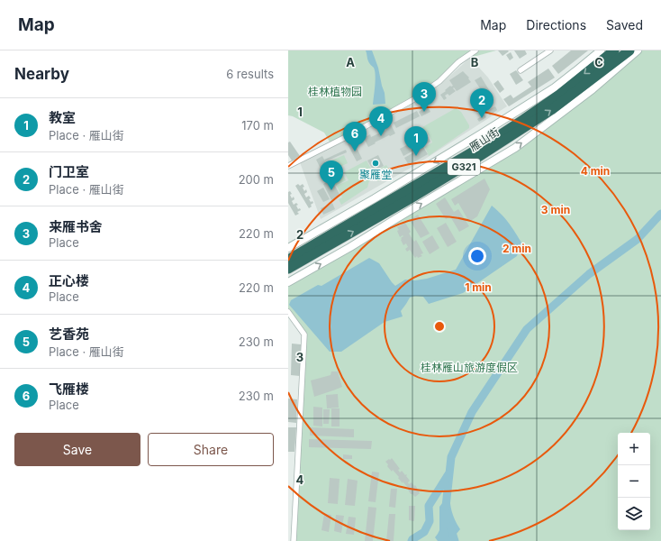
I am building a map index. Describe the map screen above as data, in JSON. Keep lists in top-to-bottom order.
{
  "streets": {
    "highway": ["雁山街", "G321"]
  },
  "parks": ["桂林植物园", "桂林雁山旅游度假区"],
  "places": ["聚雁堂"],
  "page": {
    "header": "Map",
    "nav": ["Map", "Directions", "Saved"],
    "heading": ["Nearby", "6 results"],
    "pins": [
      "3",
      "2",
      "4",
      "6",
      "1",
      "5"
    ],
    "list": [
      {
        "mark": "1",
        "name": "教室",
        "note": "Place · 雁山街",
        "value": "170 m"
      },
      {
        "mark": "2",
        "name": "门卫室",
        "note": "Place · 雁山街",
        "value": "200 m"
      },
      {
        "mark": "3",
        "name": "来雁书舍",
        "note": "Place",
        "value": "220 m"
      },
      {
        "mark": "4",
        "name": "正心楼",
        "note": "Place",
        "value": "220 m"
      },
      {
        "mark": "5",
        "name": "艺香苑",
        "note": "Place · 雁山街",
        "value": "230 m"
      },
      {
        "mark": "6",
        "name": "飞雁楼",
        "note": "Place",
        "value": "230 m"
      }
    ],
    "buttons": ["Save", "Share"],
    "map_buttons": ["+", "−"]
  },
  "grid": {
    "columns": ["A", "B", "C"],
    "rows": [
      "1",
      "2",
      "3",
      "4"
    ]
  },
  "rings": [
    "4 min",
    "3 min",
    "2 min",
    "1 min"
  ]
}
